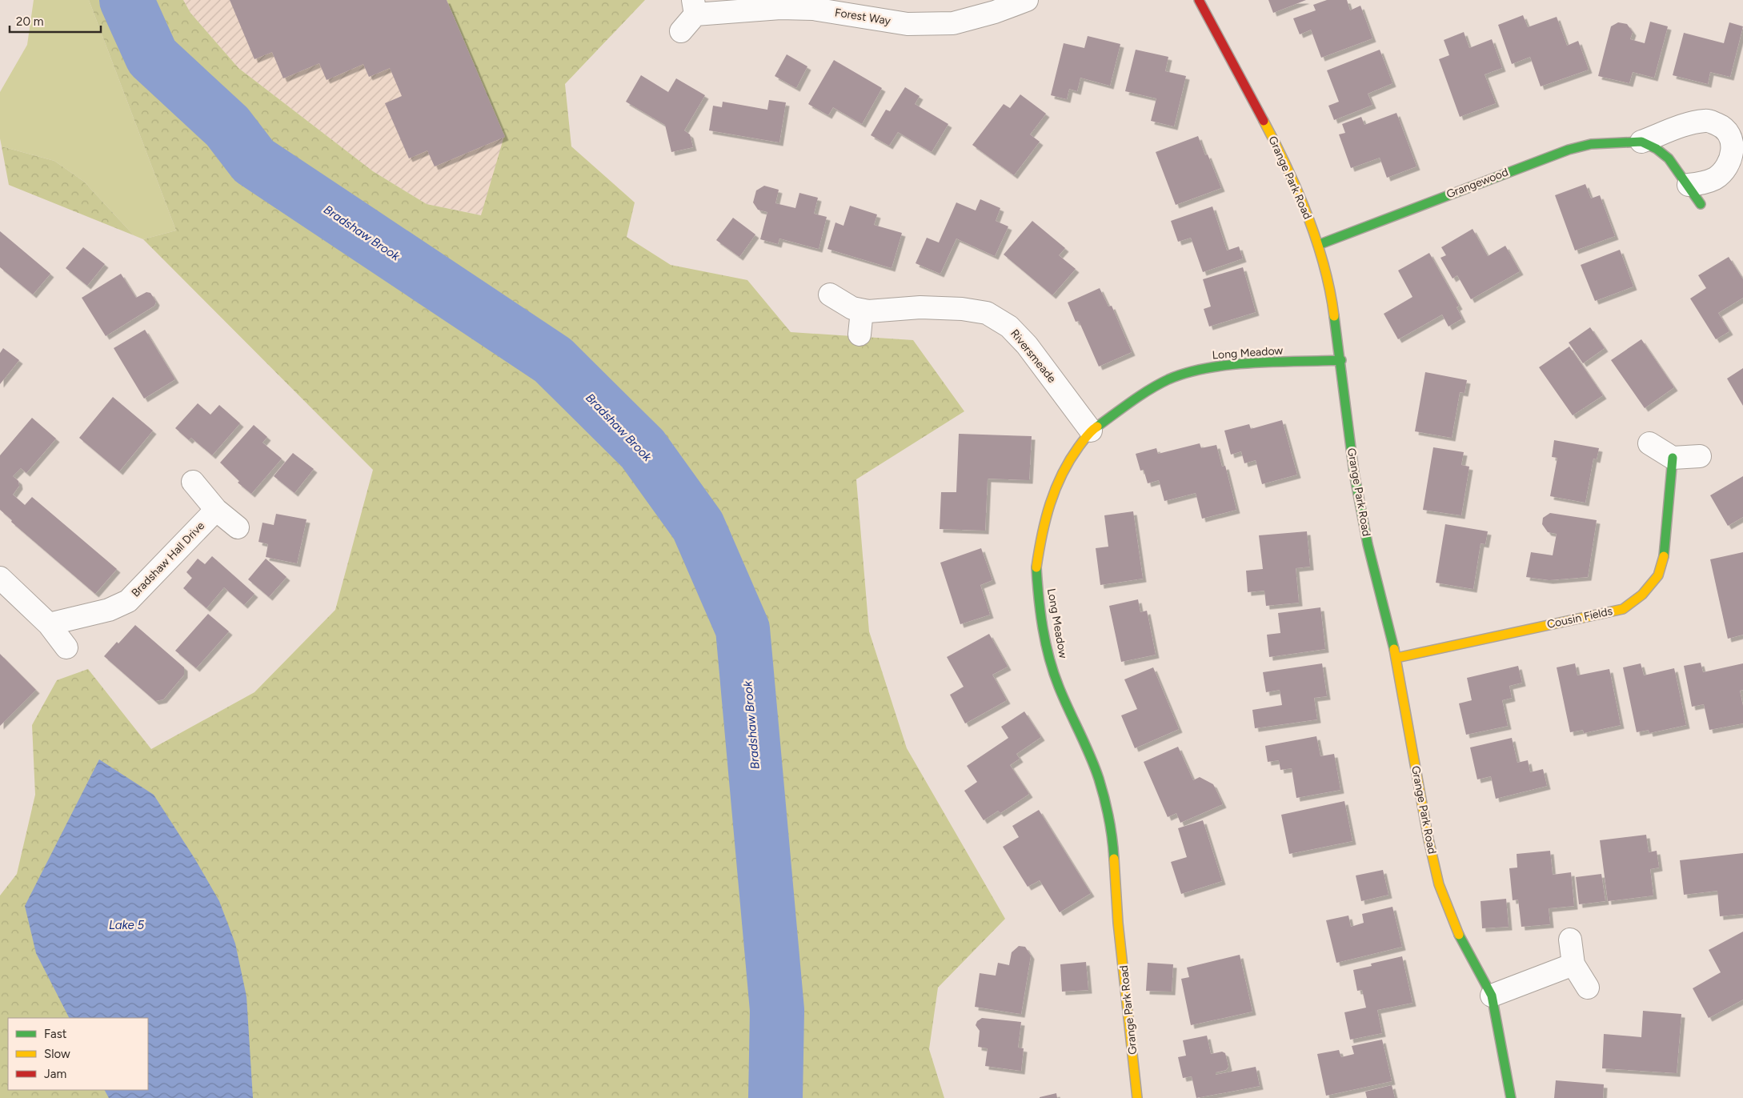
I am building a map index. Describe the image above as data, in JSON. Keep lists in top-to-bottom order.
{
  "streets": {
    "street": [
      "Forest Way",
      "Grange Park Road",
      "Grangewood",
      "Long Meadow",
      "Riversmeade",
      "Bradshaw Hall Drive",
      "Cousin Fields"
    ]
  },
  "crossings": [
    ["Grange Park Road", "Grangewood"],
    ["Grange Park Road", "Long Meadow"],
    ["Grange Park Road", "Cousin Fields"],
    ["Long Meadow", "Riversmeade"]
  ],
  "water": ["Bradshaw Brook", "Lake 5"],
  "legend": ["Fast", "Slow", "Jam"],
  "scale_bar": "20 m"
}
